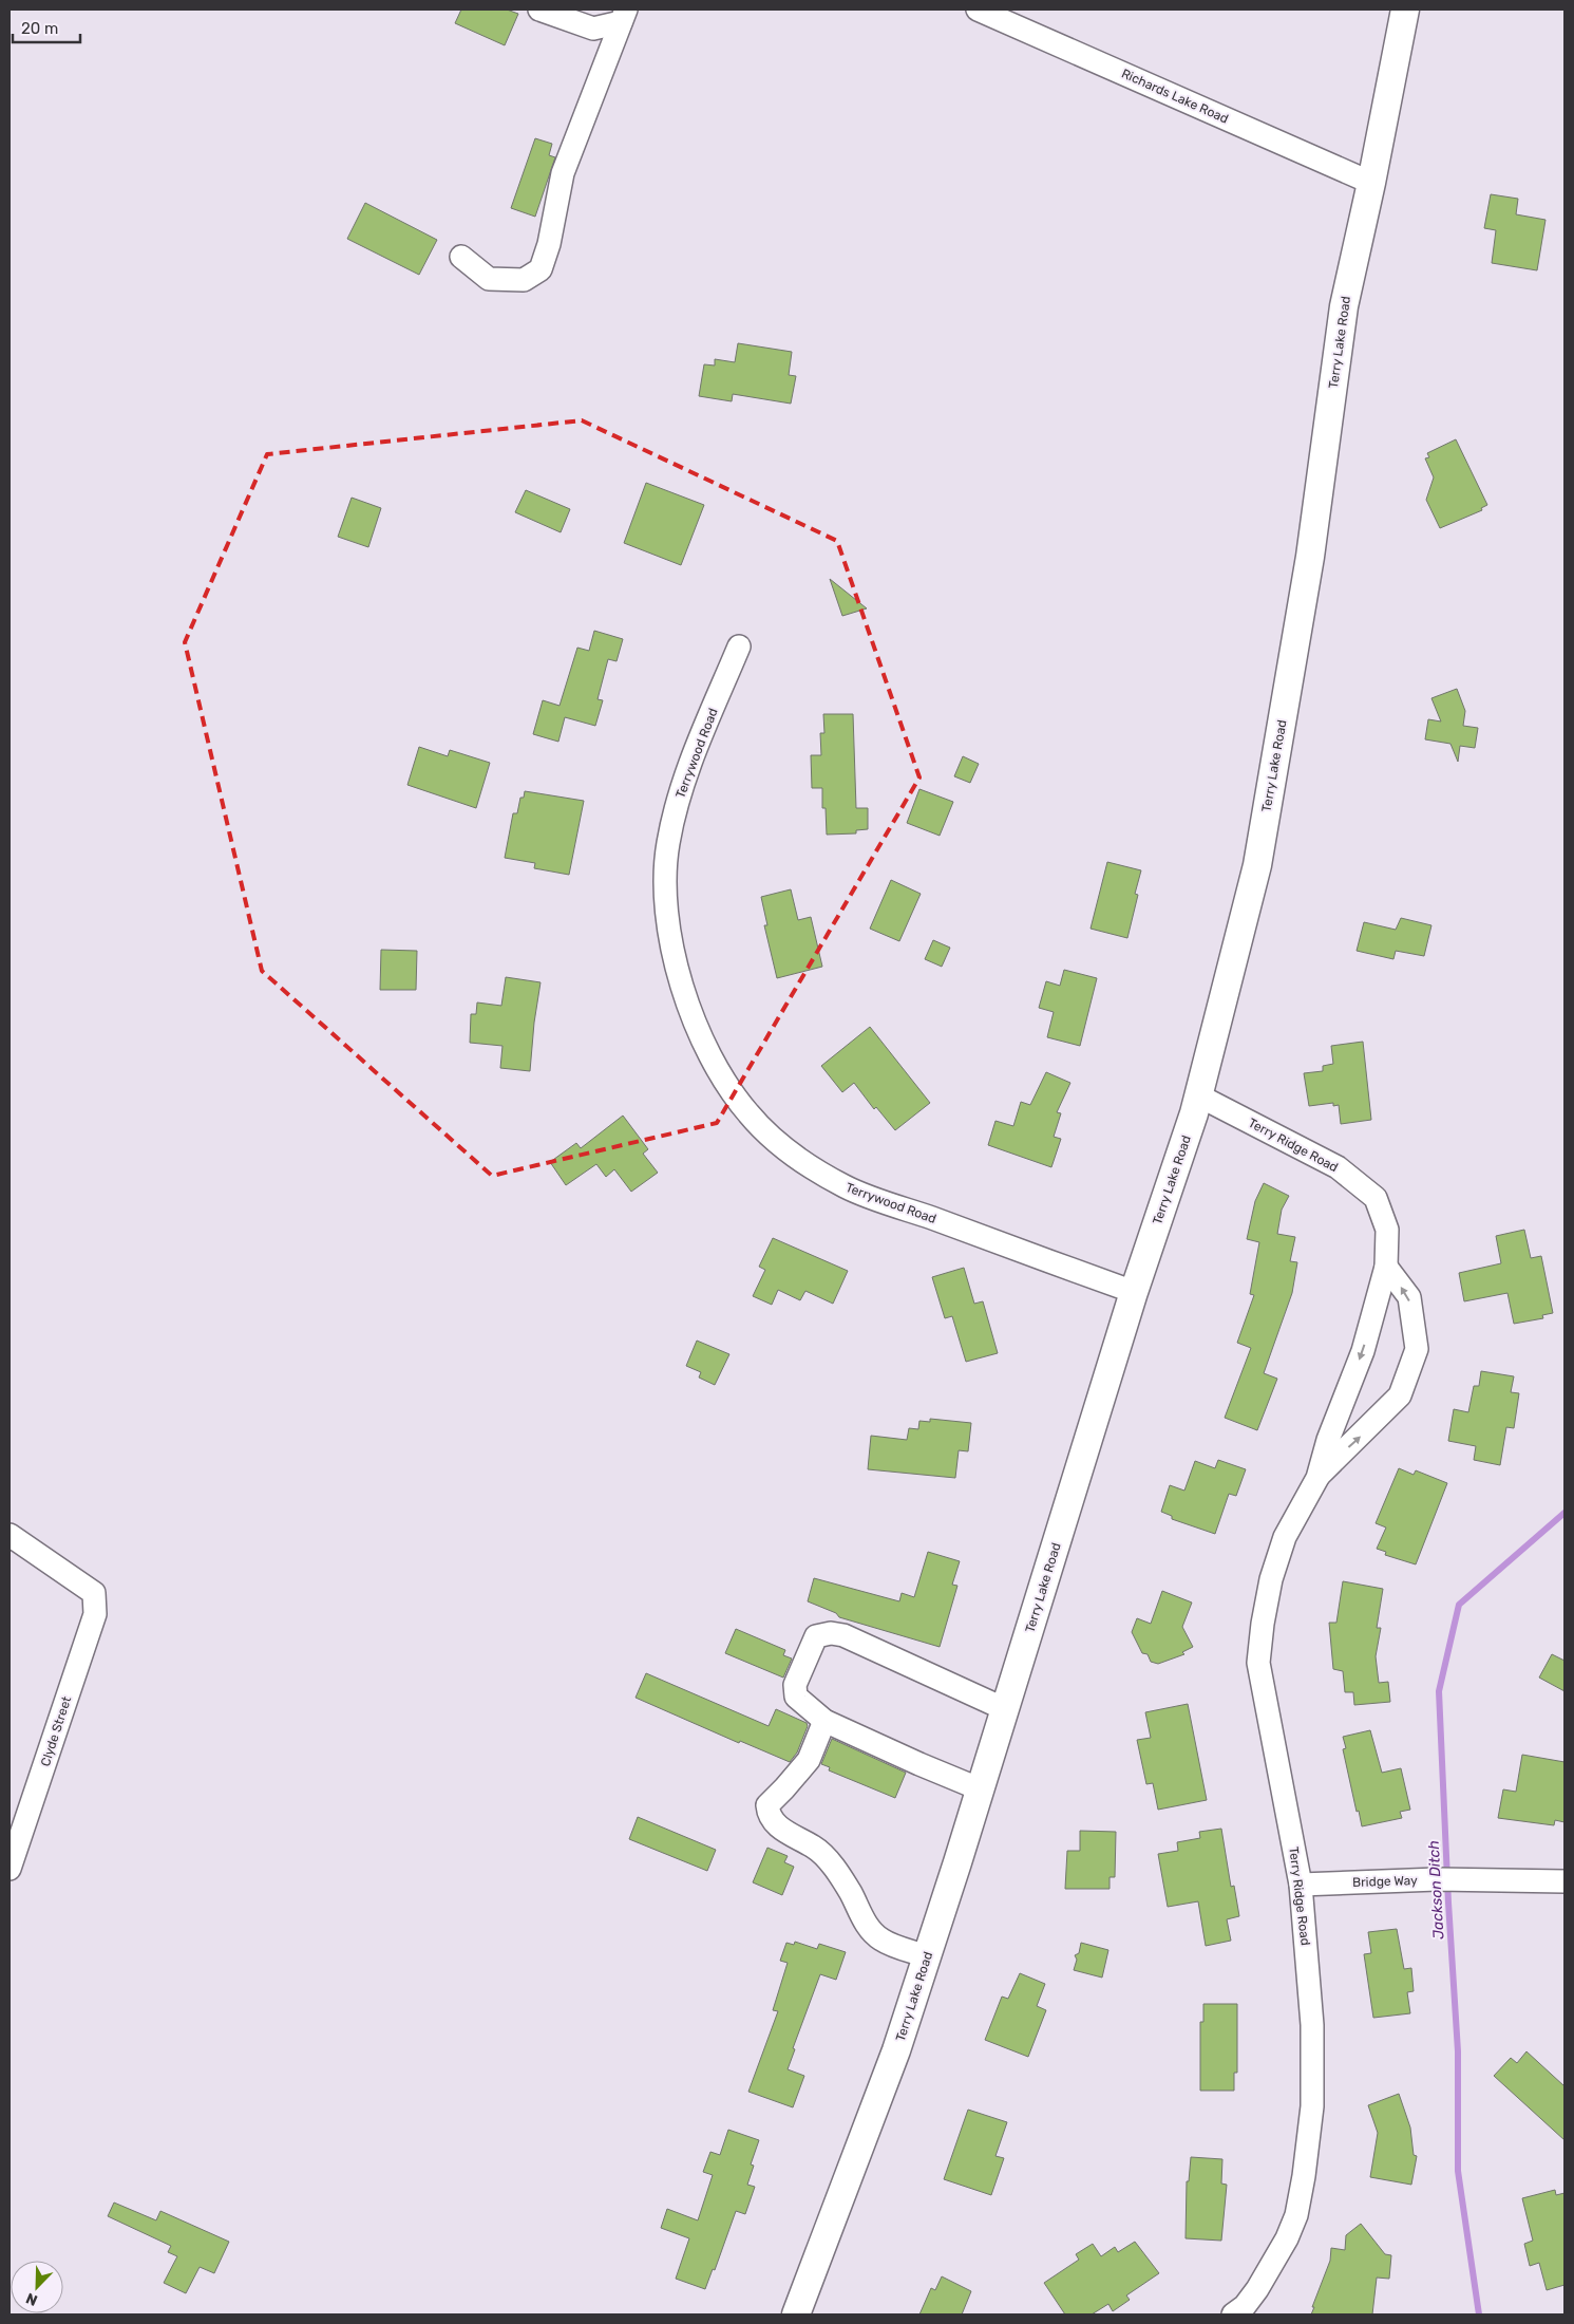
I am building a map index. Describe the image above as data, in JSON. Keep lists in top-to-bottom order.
{
  "streets": {
    "main road": ["Terry Lake Road"],
    "street": [
      "Richards Lake Road",
      "Terrywood Road",
      "Terry Ridge Road",
      "Clyde Street",
      "Bridge Way"
    ]
  },
  "crossings": [
    ["Richards Lake Road", "Terry Lake Road"],
    ["Terry Lake Road", "Terrywood Road"],
    ["Terry Lake Road", "Terry Ridge Road"],
    ["Terry Ridge Road", "Bridge Way"]
  ],
  "water": ["Jackson Ditch"],
  "scale_bar": "20 m",
  "north": "bottom left"
}
